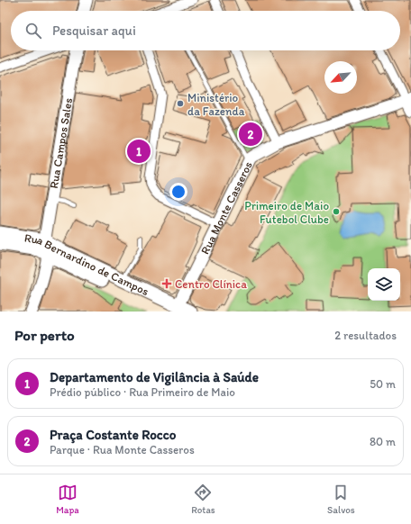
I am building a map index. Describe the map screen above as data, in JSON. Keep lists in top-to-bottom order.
{
  "streets": {
    "main road": ["Rua Bernardino de Campos"],
    "street": ["Rua Campos Sales", "Rua Monte Casseros"]
  },
  "crossings": [
    ["Rua Campos Sales", "Rua Bernardino de Campos"],
    ["Rua Monte Casseros", "Rua Bernardino de Campos"]
  ],
  "places": {
    "other": ["Ministério da Fazenda", "Primeiro de Maio Futebol Clube"],
    "health": ["Centro Clínica"]
  },
  "north": "bottom left",
  "page": {
    "search": "Pesquisar aqui",
    "pins": ["2", "1"],
    "heading": ["Por perto", "2 resultados"],
    "list": [
      {
        "mark": "1",
        "name": "Departamento de Vigilância à Saúde",
        "note": "Prédio público · Rua Primeiro de Maio",
        "value": "50 m"
      },
      {
        "mark": "2",
        "name": "Praça Costante Rocco",
        "note": "Parque · Rua Monte Casseros",
        "value": "80 m"
      }
    ],
    "nav": ["Mapa", "Rotas", "Salvos"]
  }
}
